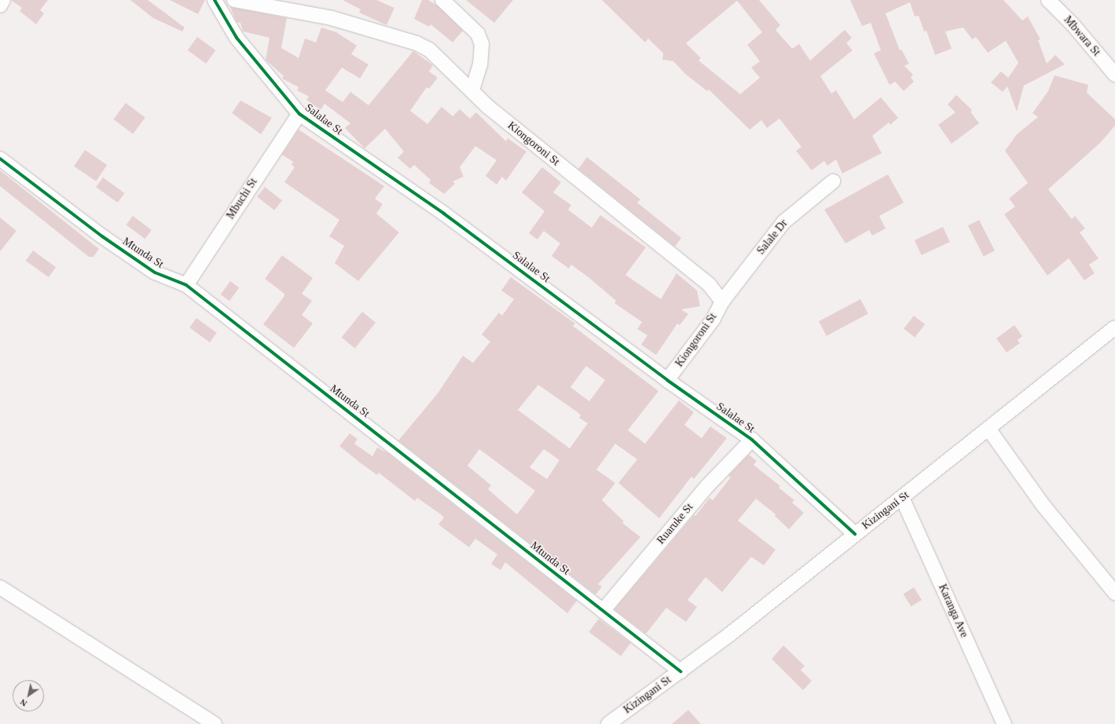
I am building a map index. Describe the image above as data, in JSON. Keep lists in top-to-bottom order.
{
  "streets": {
    "street": [
      "Mbwara St",
      "Salalae St",
      "Kiongoroni St",
      "Mbuchi St",
      "Salale Dr",
      "Mtunda St",
      "Kizingani St",
      "Ruaruke St",
      "Karanga Ave"
    ]
  },
  "crossings": [
    ["Salalae St", "Kiongoroni St"],
    ["Salalae St", "Mbuchi St"],
    ["Salalae St", "Kizingani St"],
    ["Salalae St", "Ruaruke St"],
    ["Kiongoroni St", "Salale Dr"],
    ["Mbuchi St", "Mtunda St"],
    ["Mtunda St", "Kizingani St"],
    ["Mtunda St", "Ruaruke St"],
    ["Kizingani St", "Karanga Ave"]
  ],
  "north": "bottom left"
}
